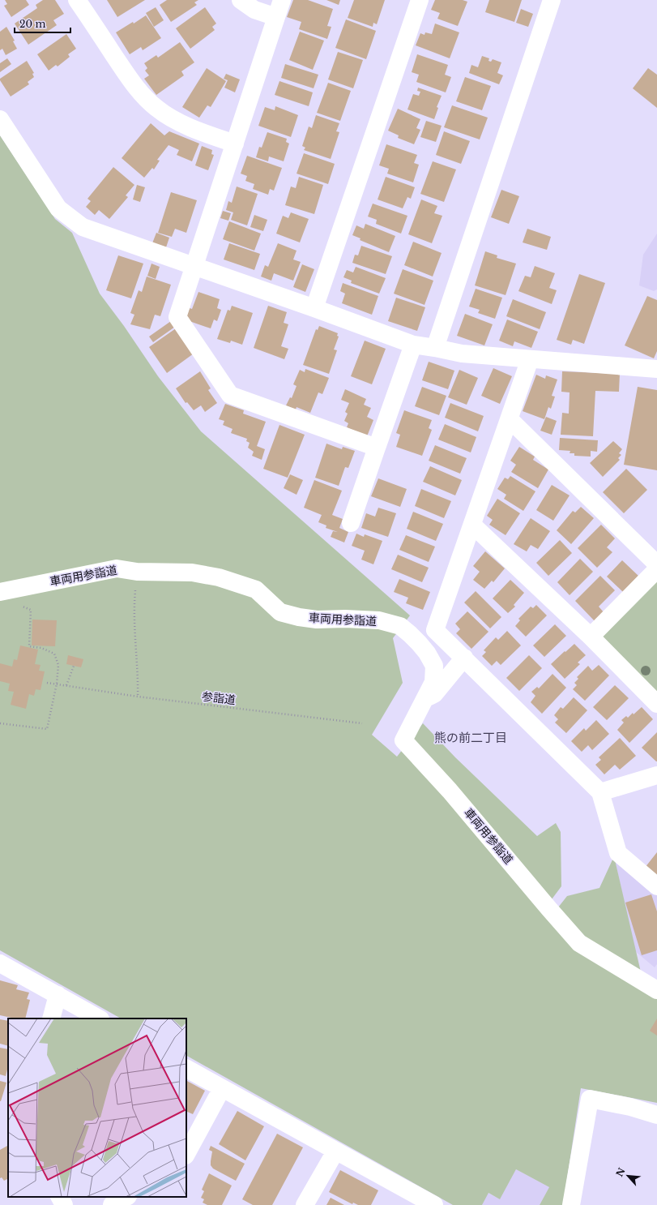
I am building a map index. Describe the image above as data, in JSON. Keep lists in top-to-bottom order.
{
  "streets": {
    "street": ["車両用参詣道"],
    "path": ["参詣道"]
  },
  "districts": ["熊の前二丁目"],
  "scale_bar": "20 m",
  "north": "top left"
}
